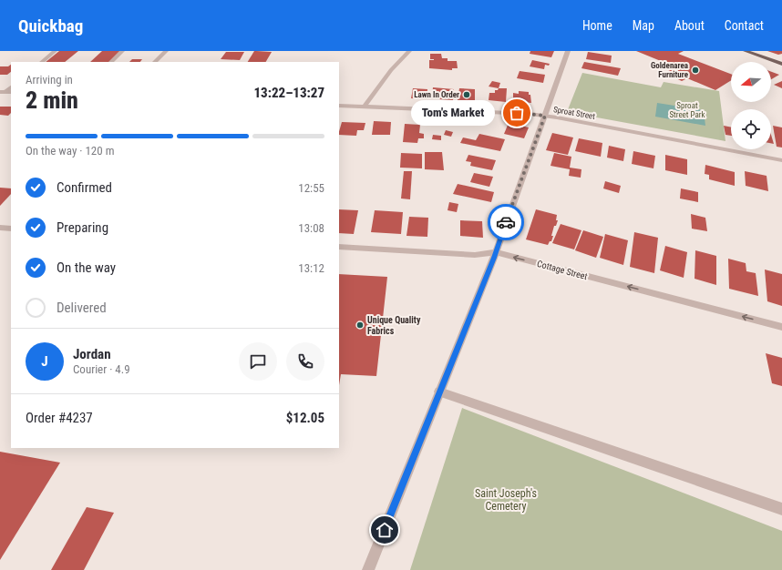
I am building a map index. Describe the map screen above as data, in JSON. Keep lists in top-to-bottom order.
{
  "streets": {
    "street": ["Sproat Street", "Cottage Street"]
  },
  "one_way": ["Cottage Street"],
  "parks": ["Sproat Street Park", "Saint Joseph's Cemetery"],
  "places": [
    "Goldenarea Furniture",
    "Lawn In Order",
    "Tom's Market",
    "Unique Quality Fabrics"
  ],
  "north": "left",
  "page": {
    "header": "Quickbag",
    "nav": [
      "Home",
      "Map",
      "About",
      "Contact"
    ],
    "heading": ["2 min", "Arriving in", "13:22–13:27"],
    "panel": [
      "Jordan",
      "Courier · 4.9",
      "Order #4237",
      "$12.05"
    ],
    "bubble": "Tom's Market",
    "bar": "On the way · 120 m",
    "list": [
      ["Confirmed", "12:55"],
      ["Preparing", "13:08"],
      ["On the way", "13:12"],
      "Delivered"
    ],
    "round": "J"
  }
}
